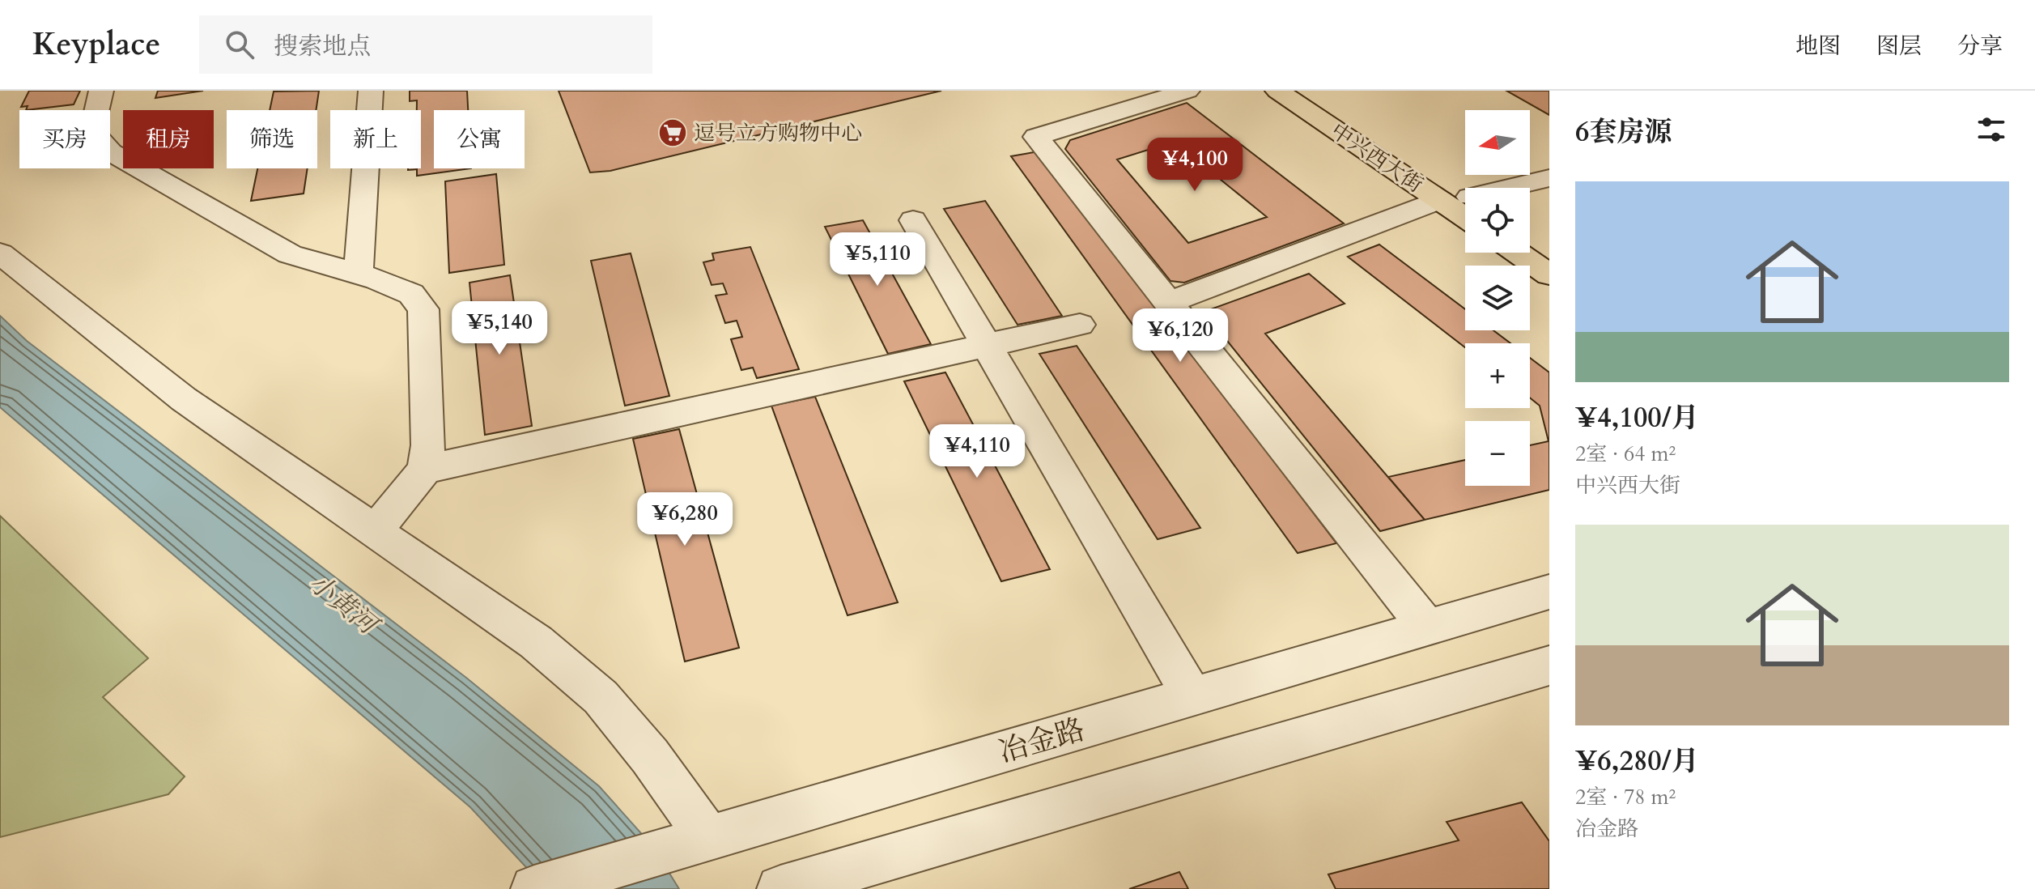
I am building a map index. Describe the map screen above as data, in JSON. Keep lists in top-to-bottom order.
{
  "streets": {
    "main road": ["中兴西大街"],
    "street": ["冶金路"]
  },
  "water": ["小黄河"],
  "places": {
    "supermarket": ["逗号立方购物中心"]
  },
  "north": "left",
  "page": {
    "header": "Keyplace",
    "search": "搜索地点",
    "nav": ["地图", "图层", "分享"],
    "heading": "6套房源",
    "map_buttons": ["+", "−"],
    "chip": [
      "买房",
      "租房",
      "筛选",
      "新上",
      "公寓"
    ],
    "price": [
      "¥4,100",
      "¥5,110",
      "¥5,140",
      "¥6,120",
      "¥4,110",
      "¥6,280"
    ],
    "list": [
      {
        "name": "¥4,100/月",
        "note": "2室 · 64 m² · 中兴西大街"
      },
      {
        "name": "¥6,280/月",
        "note": "2室 · 78 m² · 冶金路"
      }
    ]
  }
}
